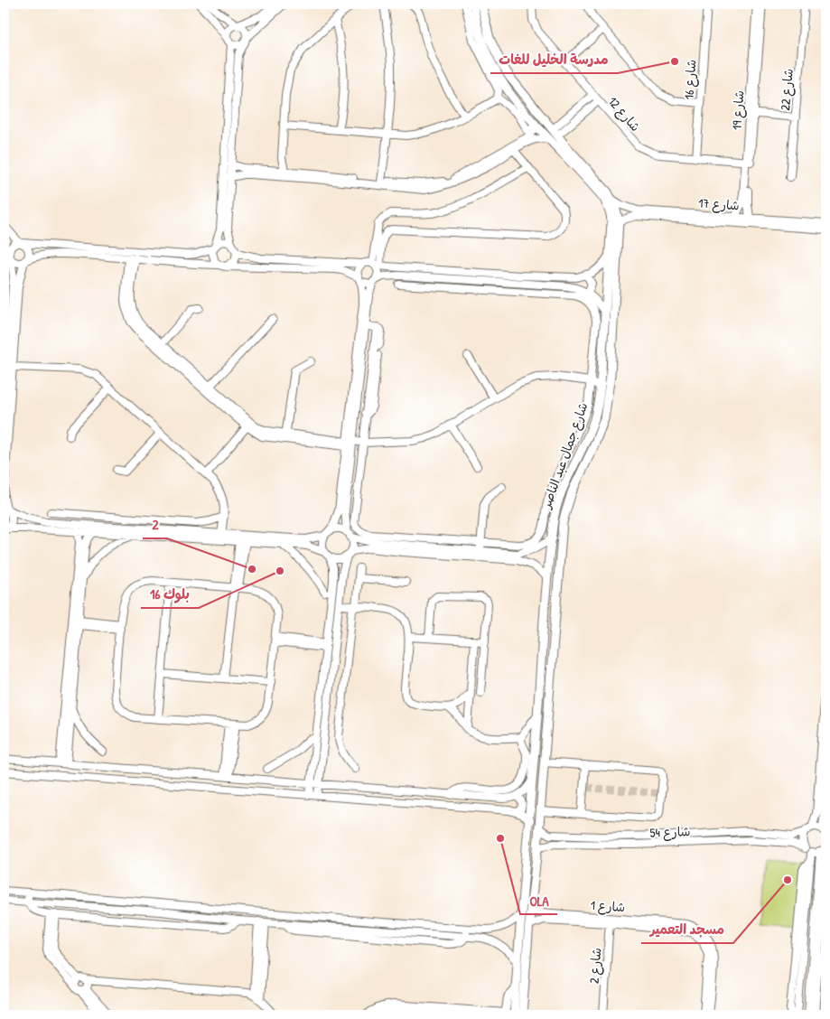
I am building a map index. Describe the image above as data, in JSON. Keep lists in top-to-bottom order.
{
  "streets": {
    "main road": ["شارع جمال عبد الناصر"],
    "street": [
      "شارع 16",
      "شارع 22",
      "شارع 19",
      "شارع 12",
      "شارع 17",
      "شارع 54",
      "شارع 1",
      "شارع 2"
    ]
  },
  "crossings": [
    ["شارع 16", "شارع 12"],
    ["شارع 19", "شارع 12"],
    ["شارع 19", "شارع 17"],
    ["شارع 17", "شارع جمال عبد الناصر"],
    ["شارع جمال عبد الناصر", "شارع 54"],
    ["شارع جمال عبد الناصر", "شارع 1"],
    ["شارع 1", "شارع 2"]
  ],
  "places": [
    "مدرسة الخليل للغات",
    "2",
    "بلوك 16",
    "OLA",
    "مسجد التعمير"
  ]
}
